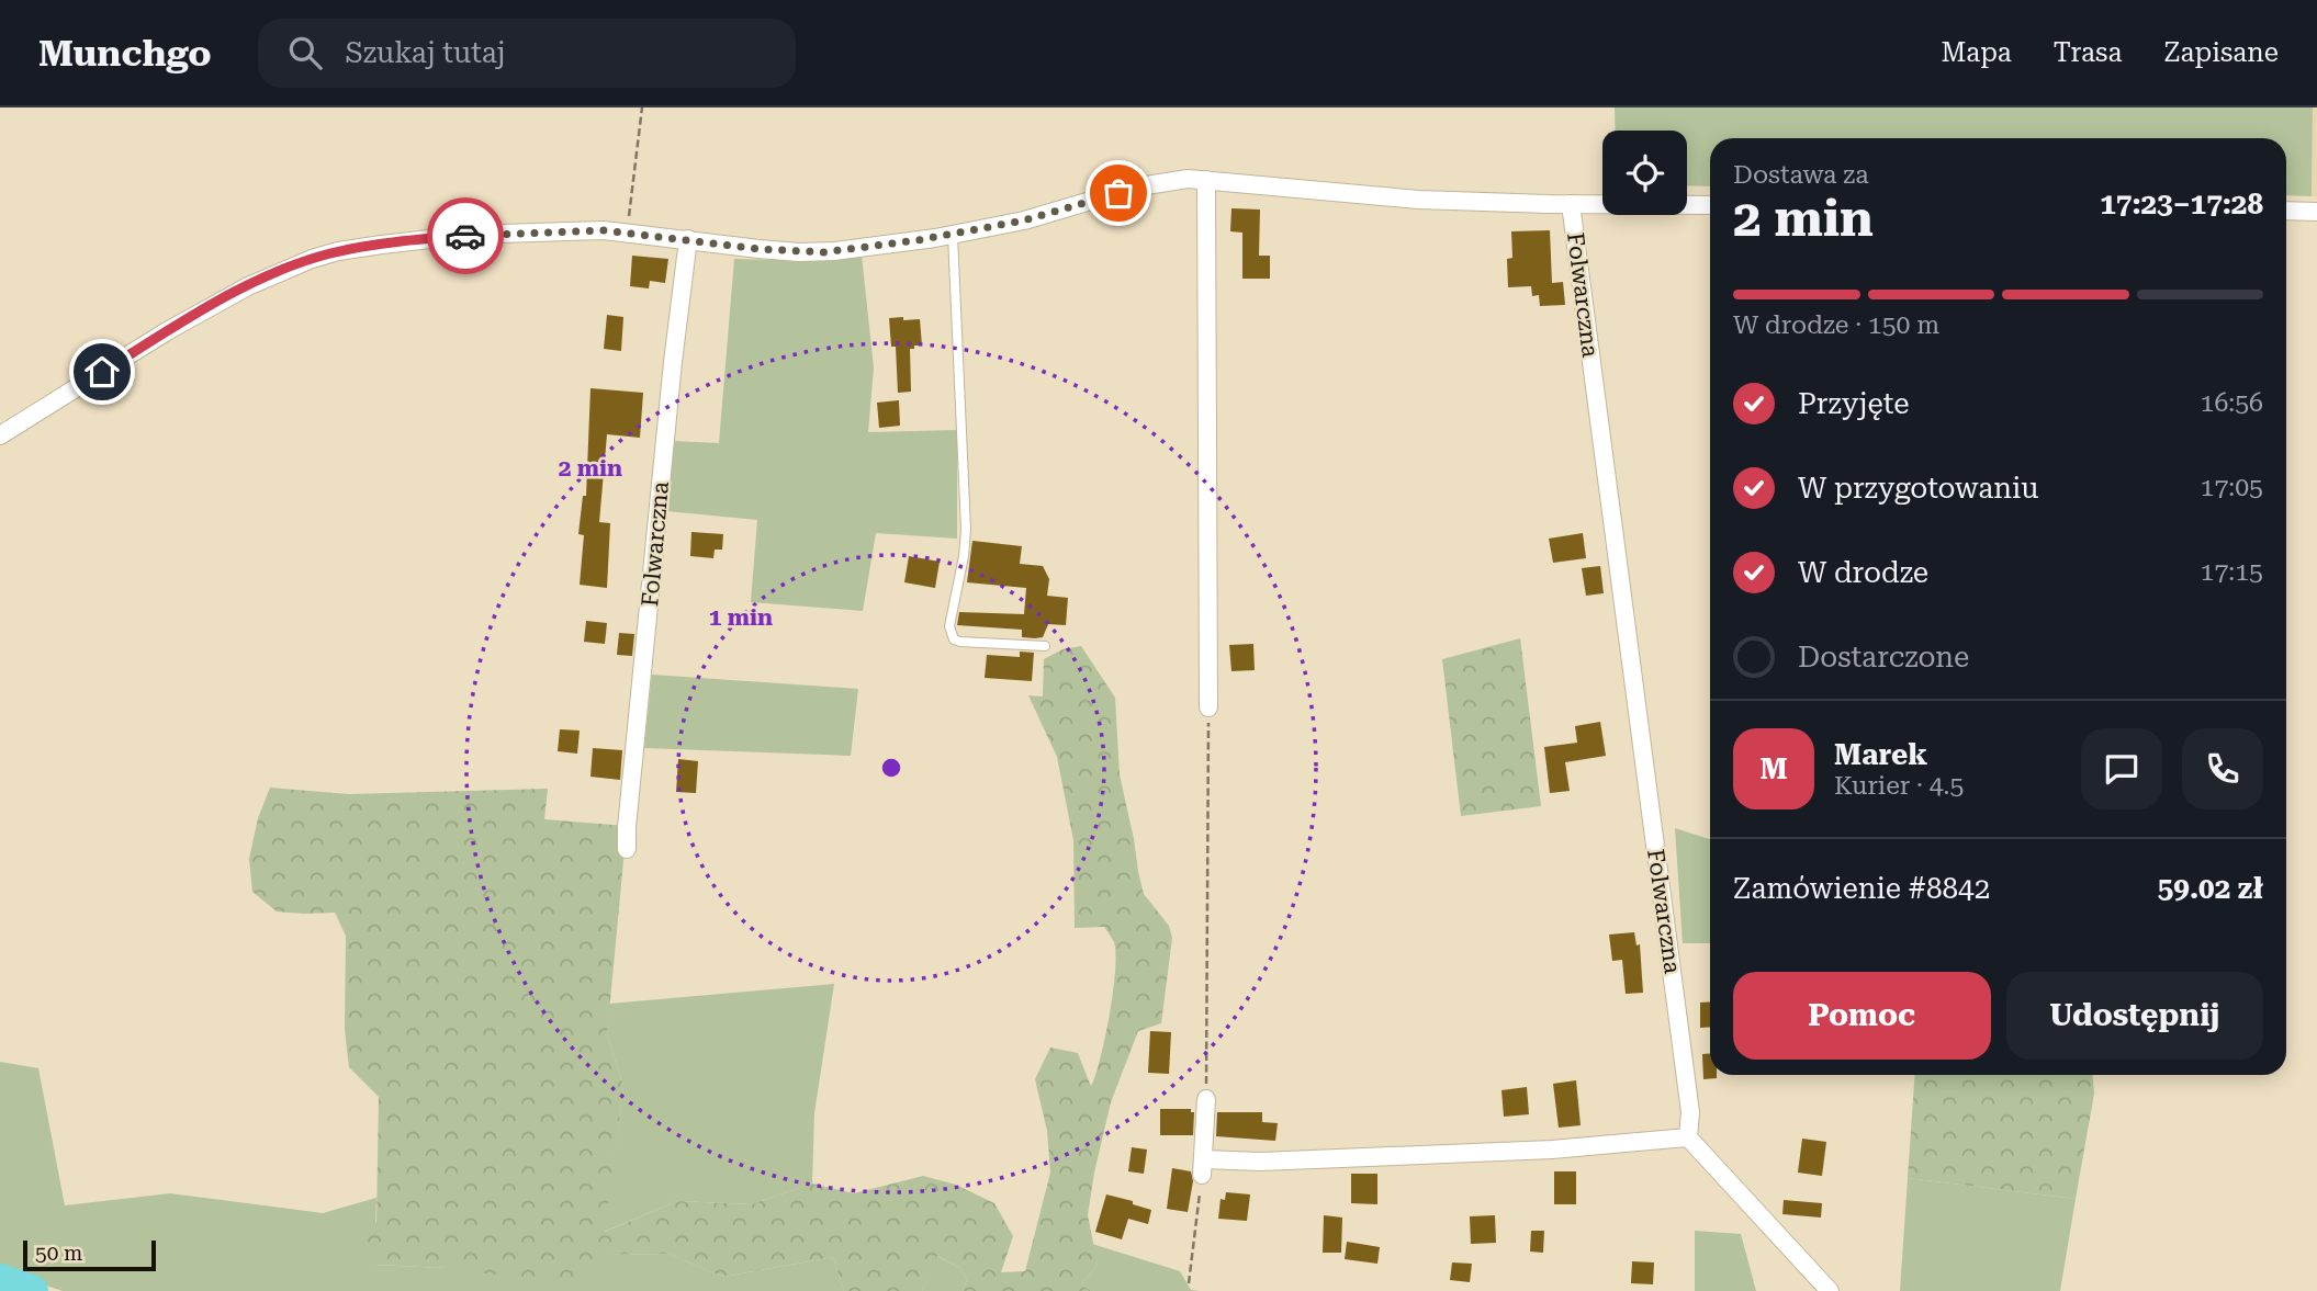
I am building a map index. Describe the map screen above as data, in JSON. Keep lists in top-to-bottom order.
{
  "streets": {
    "street": ["Folwarczna"]
  },
  "scale_bar": "50 m",
  "page": {
    "header": "Munchgo",
    "search": "Szukaj tutaj",
    "nav": ["Mapa", "Trasa", "Zapisane"],
    "heading": ["2 min", "Dostawa za", "17:23–17:28"],
    "panel": [
      "Marek",
      "Kurier · 4.5",
      "Zamówienie #8842",
      "59.02 zł"
    ],
    "bar": "W drodze · 150 m",
    "list": [
      ["Przyjęte", "16:56"],
      ["W przygotowaniu", "17:05"],
      ["W drodze", "17:15"],
      "Dostarczone"
    ],
    "round": "M",
    "buttons": ["Pomoc", "Udostępnij"],
    "scale": "50 m"
  },
  "rings": ["2 min", "1 min"]
}
